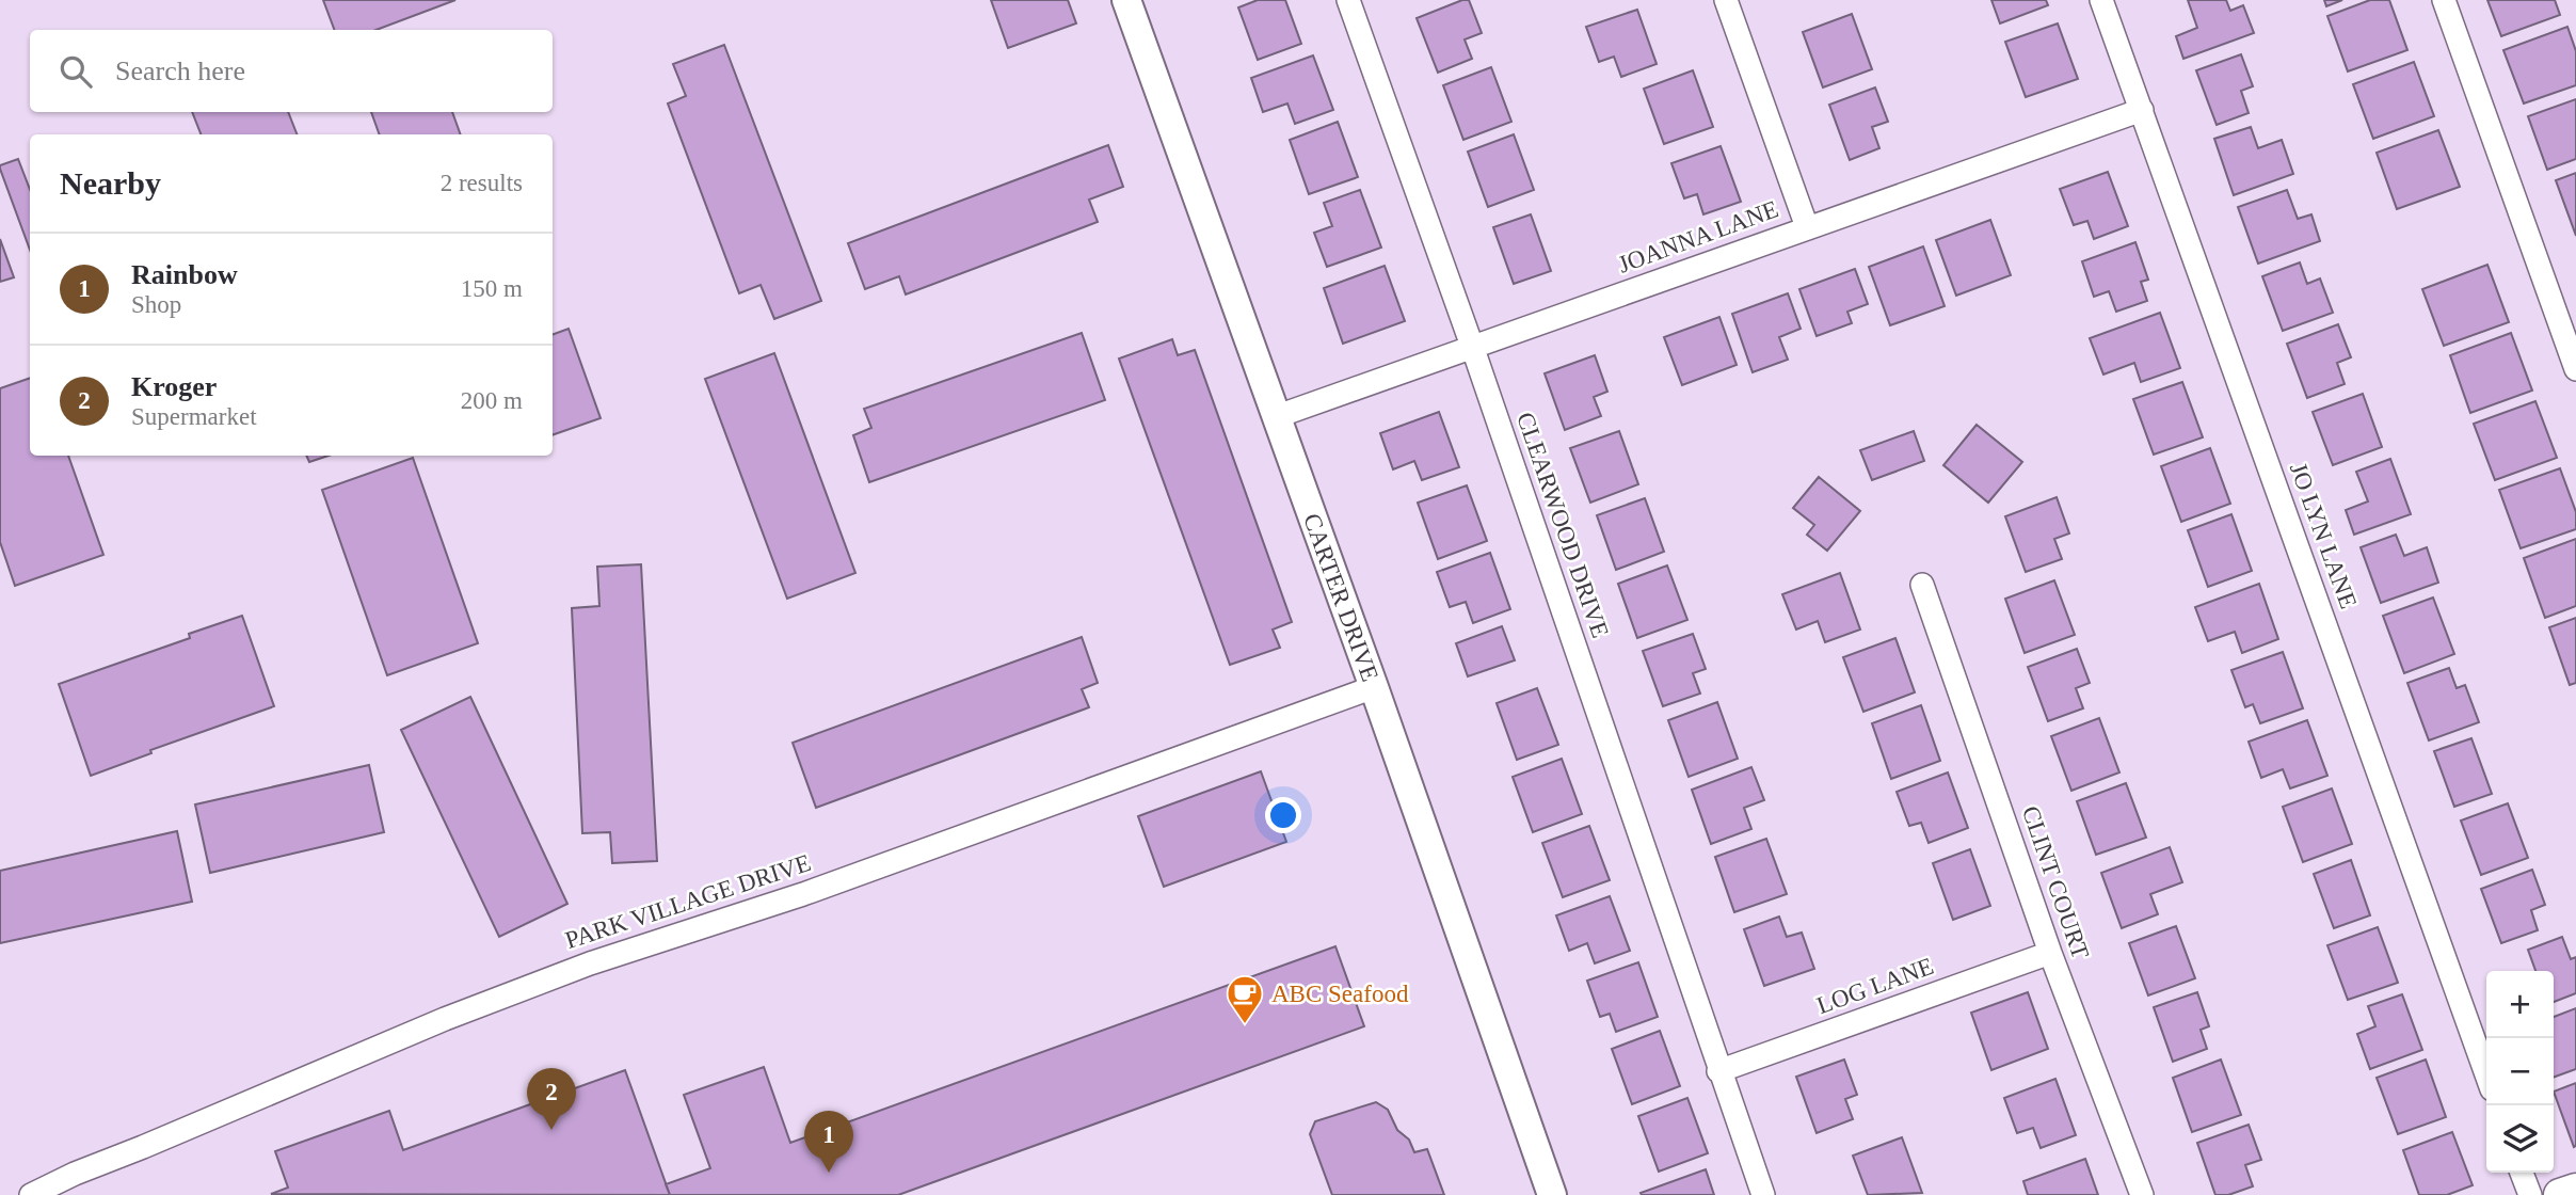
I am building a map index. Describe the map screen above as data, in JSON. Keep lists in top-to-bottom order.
{
  "streets": {
    "street": [
      "JOANNA LANE",
      "CLEARWOOD DRIVE",
      "JO LYN LANE",
      "CARTER DRIVE",
      "CLINT COURT",
      "PARK VILLAGE DRIVE",
      "LOG LANE"
    ]
  },
  "crossings": [
    ["JOANNA LANE", "CLEARWOOD DRIVE"],
    ["JOANNA LANE", "JO LYN LANE"],
    ["JOANNA LANE", "CARTER DRIVE"],
    ["CLEARWOOD DRIVE", "LOG LANE"],
    ["CARTER DRIVE", "PARK VILLAGE DRIVE"],
    ["CLINT COURT", "LOG LANE"]
  ],
  "places": {
    "cafe": ["ABC Seafood"]
  },
  "page": {
    "search": "Search here",
    "heading": ["Nearby", "2 results"],
    "list": [
      {
        "mark": "1",
        "name": "Rainbow",
        "note": "Shop",
        "value": "150 m"
      },
      {
        "mark": "2",
        "name": "Kroger",
        "note": "Supermarket",
        "value": "200 m"
      }
    ],
    "map_buttons": ["+", "−"],
    "pins": ["2", "1"]
  }
}
